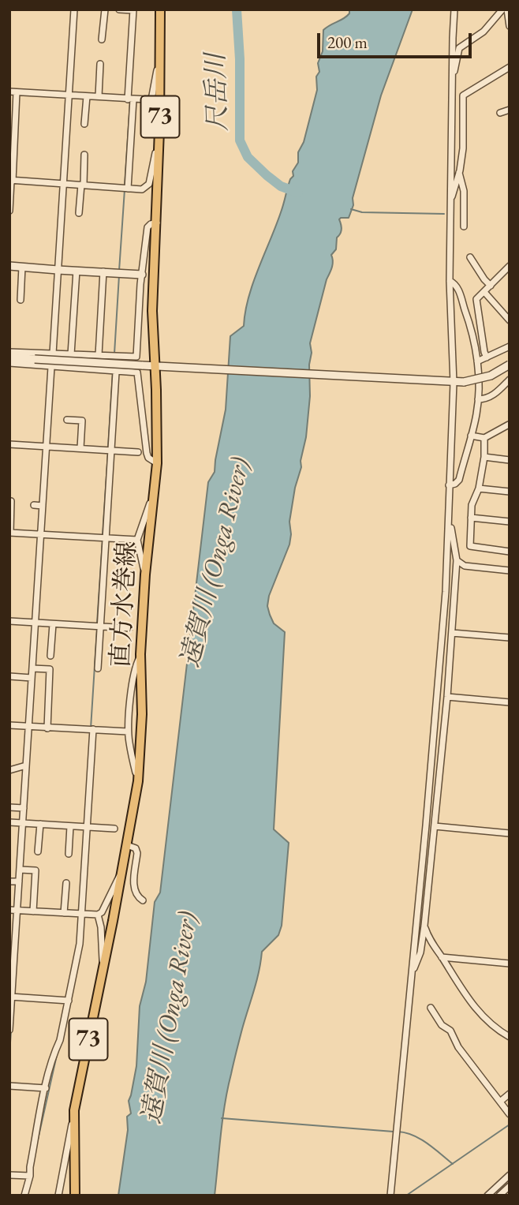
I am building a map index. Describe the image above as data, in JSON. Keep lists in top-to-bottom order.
{
  "streets": {
    "main road": ["73", "直方水巻線"]
  },
  "water": ["尺岳川", "遠賀川 (Onga River)"],
  "scale_bar": "200 m"
}
